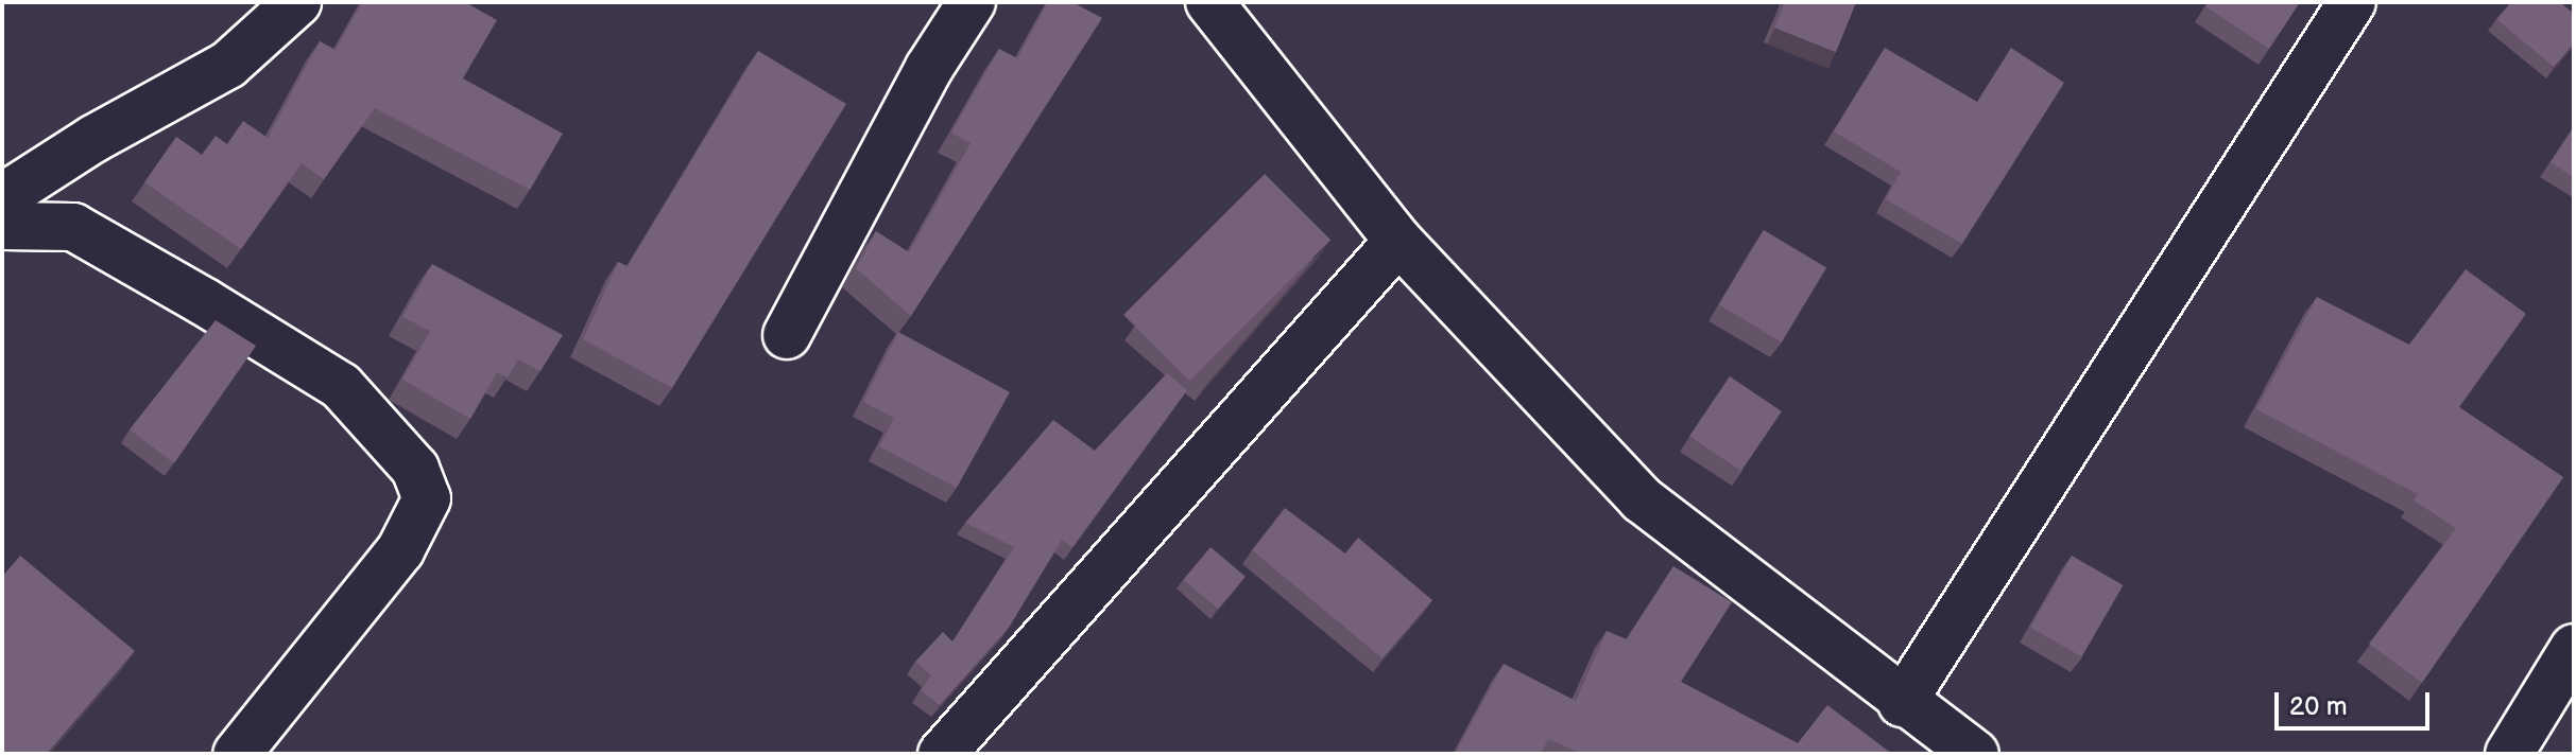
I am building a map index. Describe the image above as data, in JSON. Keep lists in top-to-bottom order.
{
  "scale_bar": "20 m"
}
